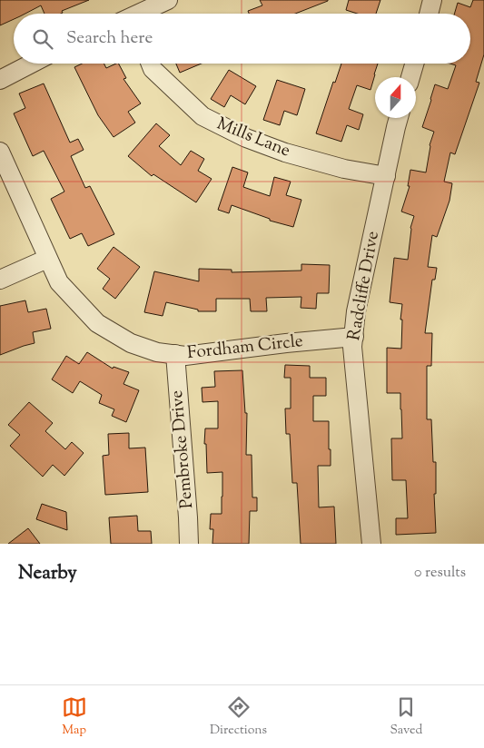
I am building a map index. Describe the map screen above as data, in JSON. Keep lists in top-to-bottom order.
{
  "streets": {
    "street": [
      "Mills Lane",
      "Radcliffe Drive",
      "Fordham Circle",
      "Pembroke Drive"
    ]
  },
  "crossings": [
    ["Mills Lane", "Radcliffe Drive"],
    ["Radcliffe Drive", "Fordham Circle"],
    ["Fordham Circle", "Pembroke Drive"]
  ],
  "north": "top",
  "page": {
    "search": "Search here",
    "heading": ["Nearby", "0 results"],
    "nav": ["Map", "Directions", "Saved"]
  }
}
